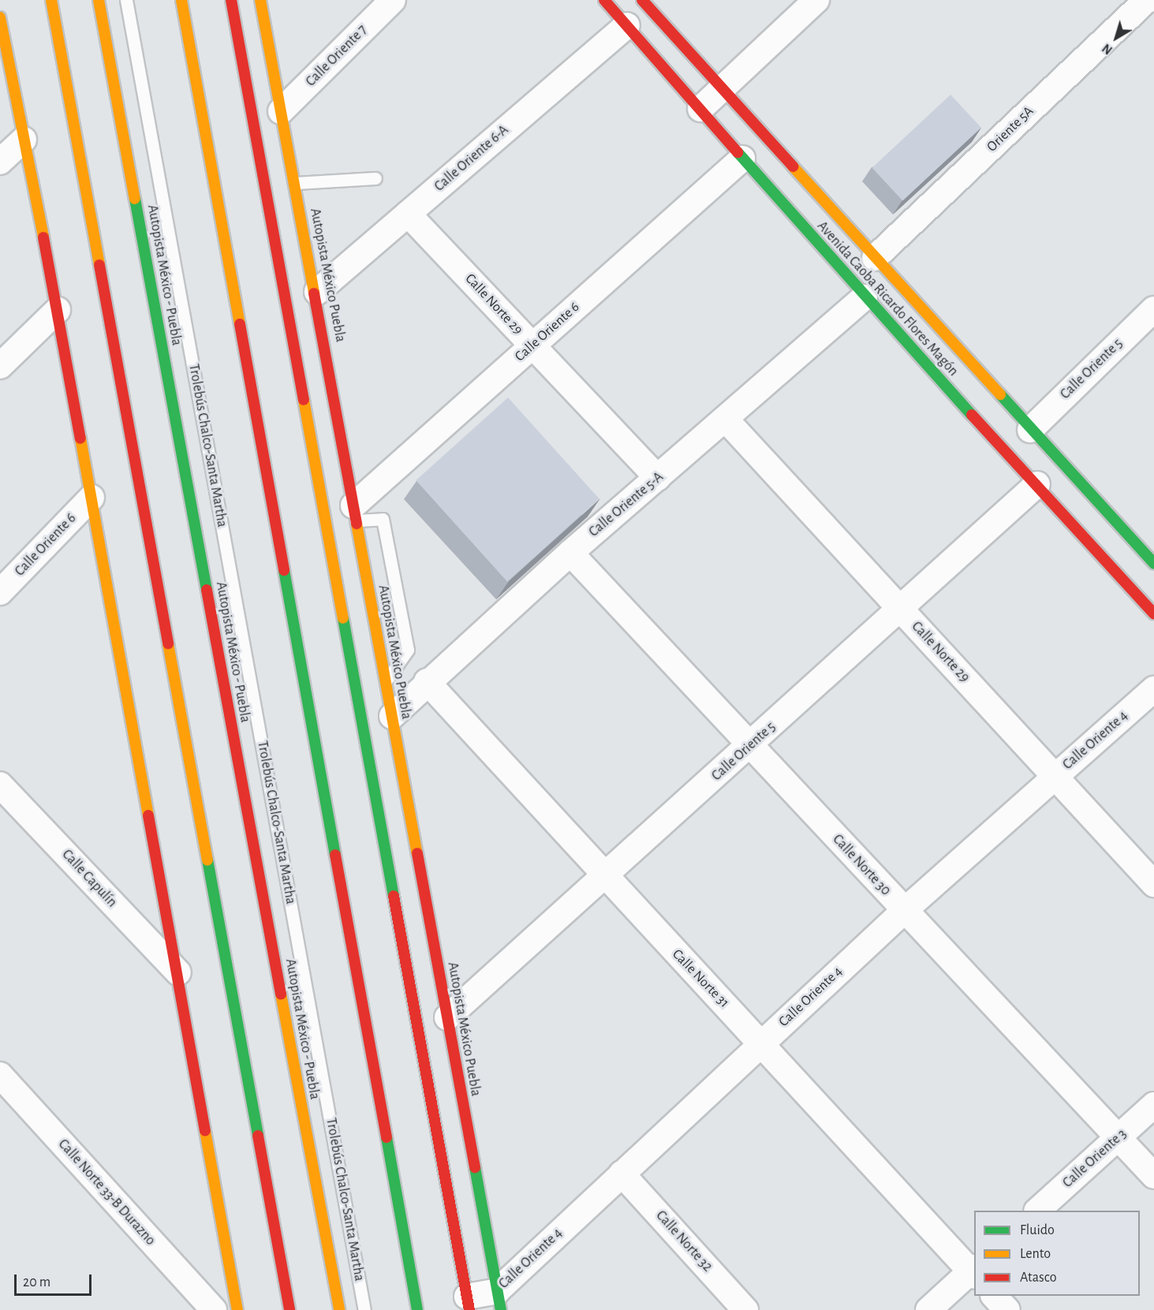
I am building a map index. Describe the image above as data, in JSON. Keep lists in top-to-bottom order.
{
  "streets": {
    "main road": ["Autopista México - Puebla", "Autopista México Puebla", "Avenida Caoba Ricardo Flores Magón"],
    "street": [
      "Calle Oriente 7",
      "Oriente 5A",
      "Calle Oriente 6-A",
      "Calle Norte 29",
      "Calle Oriente 6",
      "Calle Oriente 5",
      "Calle Oriente 5-A",
      "Calle Oriente 4",
      "Calle Norte 30",
      "Calle Capulín",
      "Calle Norte 31",
      "Calle Oriente 3",
      "Calle Norte 33-B Durazno",
      "Calle Norte 32"
    ],
    "lane": ["Trolebús Chalco-Santa Martha"]
  },
  "crossings": [
    ["Calle Oriente 7", "Autopista México Puebla"],
    ["Oriente 5A", "Avenida Caoba Ricardo Flores Magón"],
    ["Calle Oriente 6-A", "Autopista México Puebla"],
    ["Calle Oriente 6-A", "Avenida Caoba Ricardo Flores Magón"],
    ["Calle Oriente 6-A", "Calle Norte 29"],
    ["Autopista México Puebla", "Calle Oriente 6"],
    ["Autopista México Puebla", "Calle Oriente 5"],
    ["Autopista México Puebla", "Calle Oriente 5-A"],
    ["Autopista México Puebla", "Calle Oriente 4"],
    ["Avenida Caoba Ricardo Flores Magón", "Calle Oriente 6"],
    ["Avenida Caoba Ricardo Flores Magón", "Calle Oriente 5"],
    ["Avenida Caoba Ricardo Flores Magón", "Calle Oriente 5-A"],
    ["Calle Norte 29", "Calle Oriente 6"],
    ["Calle Norte 29", "Calle Oriente 5"],
    ["Calle Norte 29", "Calle Oriente 5-A"],
    ["Calle Norte 29", "Calle Oriente 4"],
    ["Calle Oriente 5", "Calle Norte 30"],
    ["Calle Oriente 5", "Calle Norte 31"],
    ["Calle Oriente 5-A", "Calle Norte 30"],
    ["Calle Oriente 5-A", "Calle Norte 31"],
    ["Calle Oriente 4", "Calle Norte 30"],
    ["Calle Oriente 4", "Calle Norte 31"],
    ["Calle Oriente 4", "Calle Norte 32"],
    ["Calle Norte 30", "Calle Oriente 3"]
  ],
  "legend": ["Fluido", "Lento", "Atasco"],
  "scale_bar": "20 m",
  "north": "bottom left"
}
